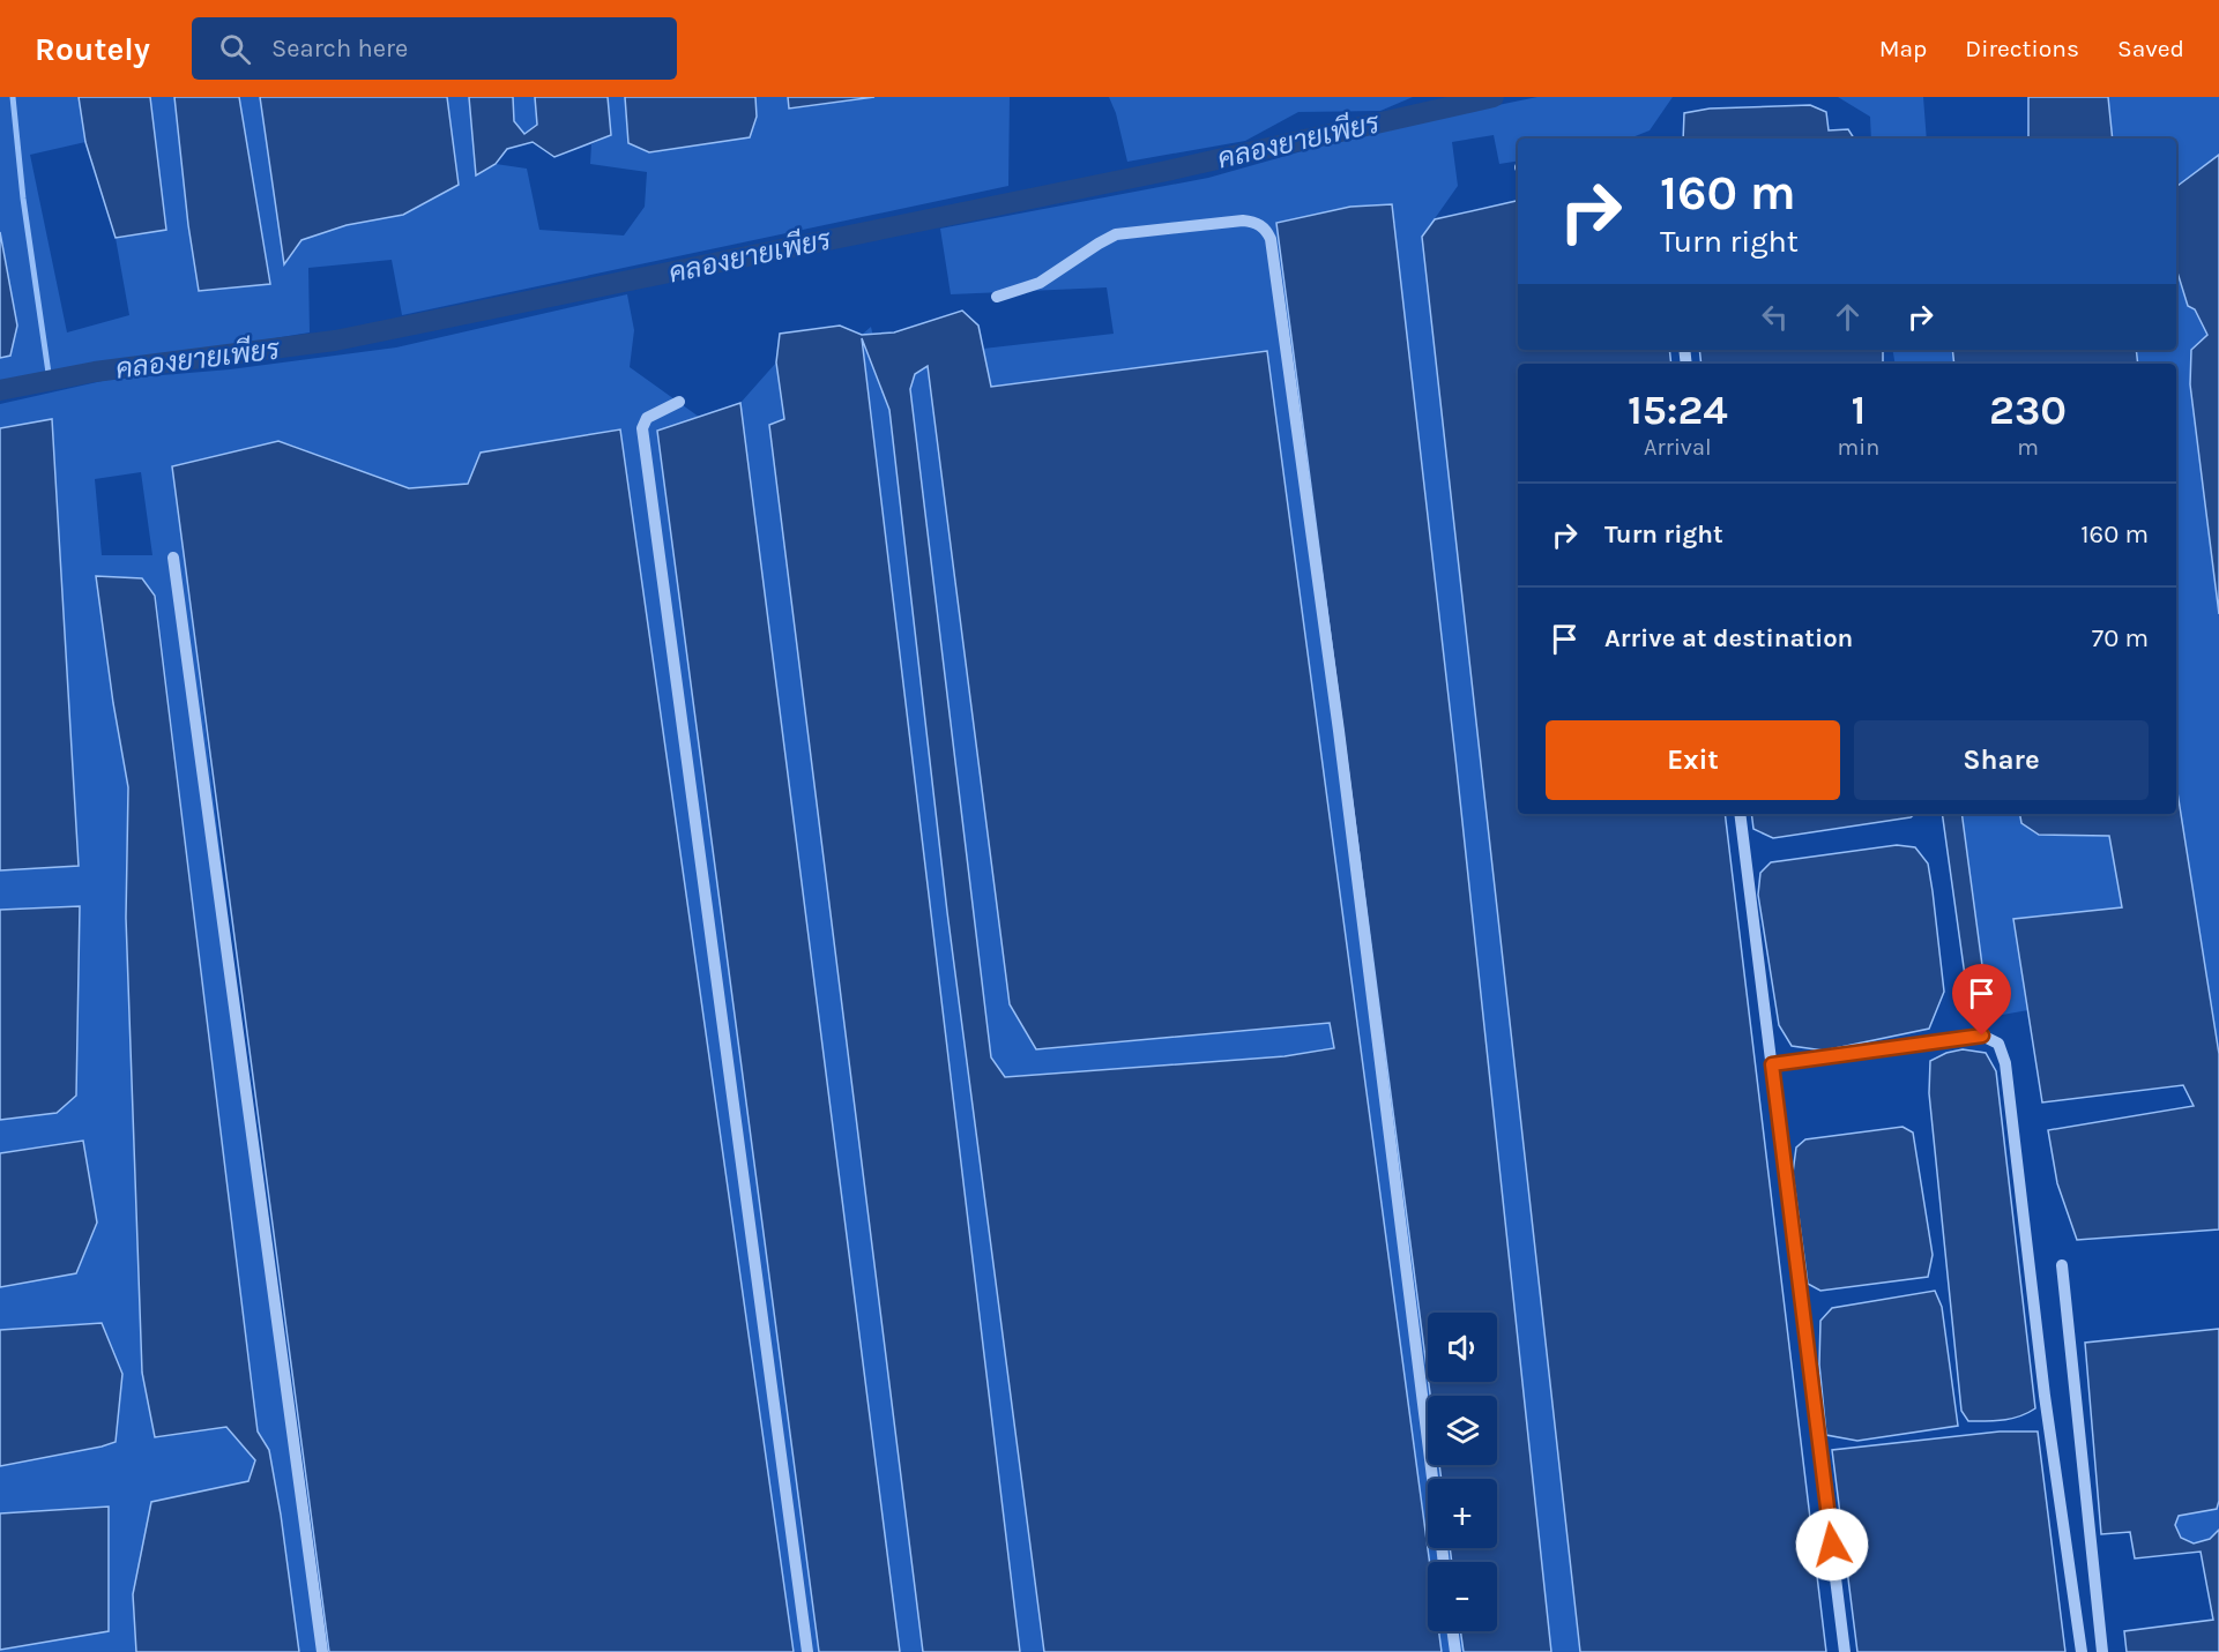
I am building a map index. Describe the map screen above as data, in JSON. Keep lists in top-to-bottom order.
{
  "water": ["คลองยายเพียร"],
  "page": {
    "header": "Routely",
    "search": "Search here",
    "nav": ["Map", "Directions", "Saved"],
    "turn": ["160 m", "Turn right"],
    "eta": [
      "15:24",
      "Arrival",
      "1",
      "min",
      "230",
      "m"
    ],
    "list": [
      {
        "name": "Turn right",
        "value": "160 m"
      },
      {
        "name": "Arrive at destination",
        "value": "70 m"
      }
    ],
    "buttons": ["Exit", "Share"],
    "map_buttons": ["+", "−"]
  }
}
